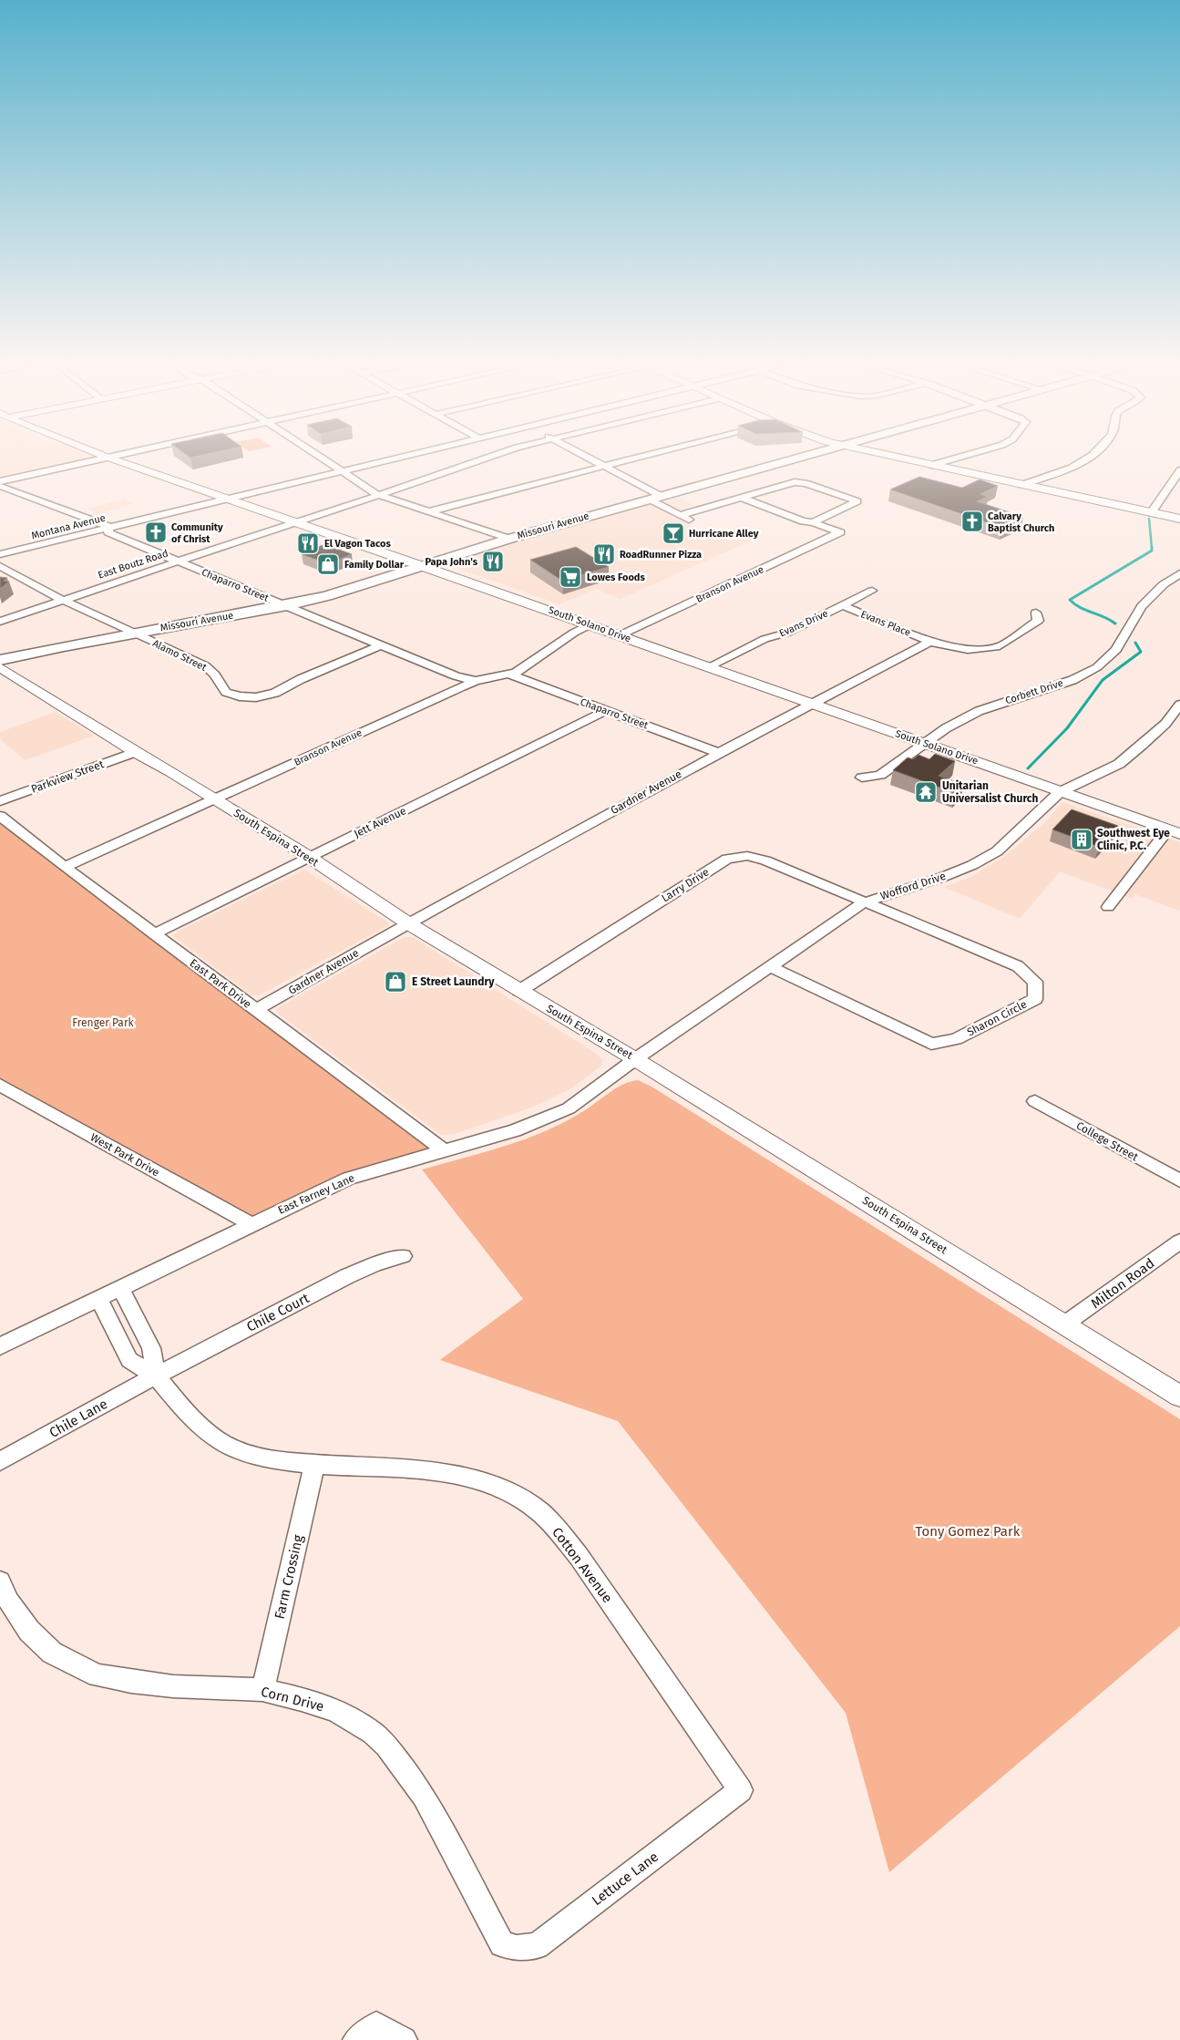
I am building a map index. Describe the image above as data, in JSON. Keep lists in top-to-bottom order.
{
  "streets": {
    "main road": ["Missouri Avenue"],
    "street": [
      "Montana Avenue",
      "East Boutz Road",
      "Branson Avenue",
      "Chaparro Street",
      "Evans Drive",
      "Evans Place",
      "South Solano Drive",
      "Alamo Street",
      "Corbett Drive",
      "Parkview Street",
      "Gardner Avenue",
      "Jett Avenue",
      "South Espina Street",
      "Larry Drive",
      "Wofford Drive",
      "East Park Drive",
      "Sharon Circle",
      "College Street",
      "West Park Drive",
      "East Farney Lane",
      "Milton Road",
      "Chile Court",
      "Chile Lane",
      "Cotton Avenue",
      "Farm Crossing",
      "Corn Drive",
      "Lettuce Lane"
    ]
  },
  "crossings": [
    ["Missouri Avenue", "Chaparro Street"],
    ["Missouri Avenue", "South Solano Drive"],
    ["Missouri Avenue", "Alamo Street"],
    ["Montana Avenue", "Chaparro Street"],
    ["Montana Avenue", "South Solano Drive"],
    ["East Boutz Road", "Chaparro Street"],
    ["East Boutz Road", "South Solano Drive"],
    ["East Boutz Road", "Alamo Street"],
    ["Branson Avenue", "Chaparro Street"],
    ["Branson Avenue", "South Solano Drive"],
    ["Branson Avenue", "South Espina Street"],
    ["Branson Avenue", "East Park Drive"],
    ["Chaparro Street", "Alamo Street"],
    ["Chaparro Street", "Gardner Avenue"],
    ["Chaparro Street", "Jett Avenue"],
    ["Evans Drive", "Evans Place"],
    ["Evans Drive", "South Solano Drive"],
    ["Evans Place", "Gardner Avenue"],
    ["South Solano Drive", "Corbett Drive"],
    ["South Solano Drive", "Gardner Avenue"],
    ["South Solano Drive", "Wofford Drive"],
    ["Parkview Street", "South Espina Street"],
    ["Gardner Avenue", "South Espina Street"],
    ["Gardner Avenue", "East Park Drive"],
    ["Jett Avenue", "South Espina Street"],
    ["Jett Avenue", "East Park Drive"],
    ["South Espina Street", "Larry Drive"],
    ["South Espina Street", "Wofford Drive"],
    ["South Espina Street", "East Farney Lane"],
    ["South Espina Street", "Milton Road"],
    ["Larry Drive", "Wofford Drive"],
    ["Larry Drive", "Sharon Circle"],
    ["Wofford Drive", "Sharon Circle"],
    ["Wofford Drive", "East Farney Lane"],
    ["East Park Drive", "East Farney Lane"],
    ["West Park Drive", "East Farney Lane"],
    ["East Farney Lane", "Cotton Avenue"],
    ["Chile Court", "Chile Lane"],
    ["Chile Court", "Cotton Avenue"],
    ["Chile Lane", "Cotton Avenue"],
    ["Cotton Avenue", "Farm Crossing"],
    ["Cotton Avenue", "Lettuce Lane"],
    ["Farm Crossing", "Corn Drive"],
    ["Corn Drive", "Lettuce Lane"]
  ],
  "parks": ["Frenger Park", "Tony Gomez Park"],
  "places": {
    "church": ["Calvary Baptist Church", "Community of Christ"],
    "bar": ["Hurricane Alley"],
    "restaurant": ["El Vagon Tacos", "RoadRunner Pizza", "Papa John's"],
    "shop": ["Family Dollar", "E Street Laundry"],
    "supermarket": ["Lowes Foods"],
    "temple": ["Unitarian Universalist Church"],
    "building": ["Southwest Eye Clinic, P.C."]
  }
}
